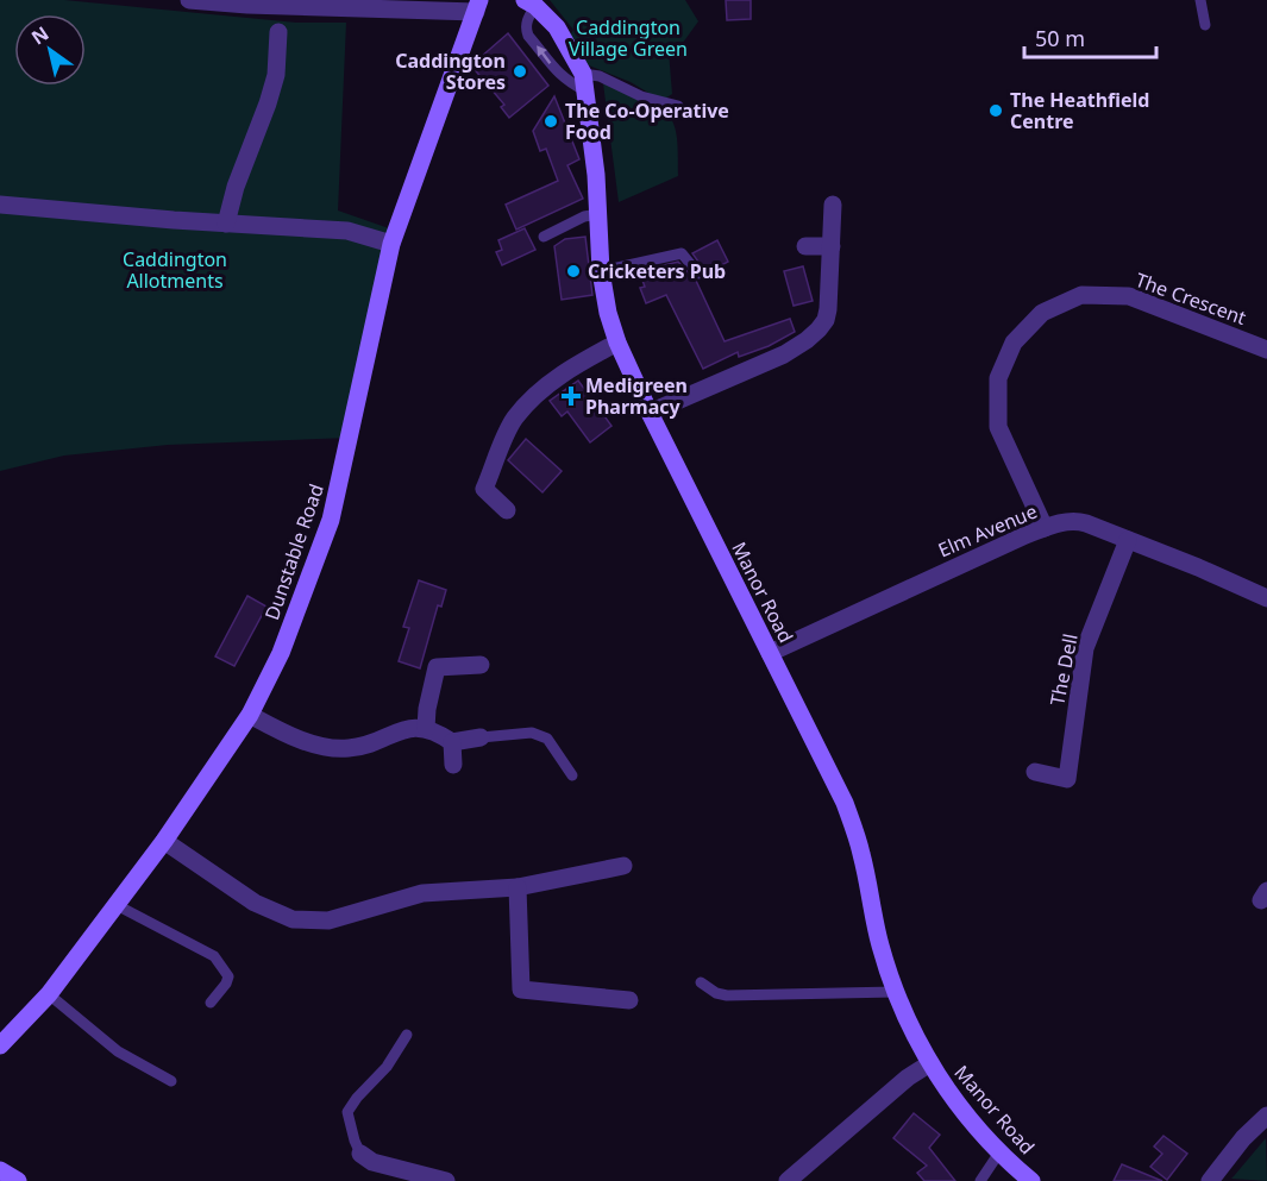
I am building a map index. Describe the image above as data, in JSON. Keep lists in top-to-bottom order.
{
  "streets": {
    "street": [
      "The Crescent",
      "Elm Avenue",
      "Dunstable Road",
      "Manor Road",
      "The Dell"
    ]
  },
  "crossings": [
    ["The Crescent", "Elm Avenue"],
    ["Elm Avenue", "Manor Road"],
    ["Elm Avenue", "The Dell"]
  ],
  "parks": ["Caddington Village Green", "Caddington Allotments"],
  "places": {
    "other": [
      "Caddington Stores",
      "The Heathfield Centre",
      "The Co-Operative Food",
      "Cricketers Pub"
    ],
    "health": ["Medigreen Pharmacy"]
  },
  "scale_bar": "50 m",
  "north": "top left"
}
